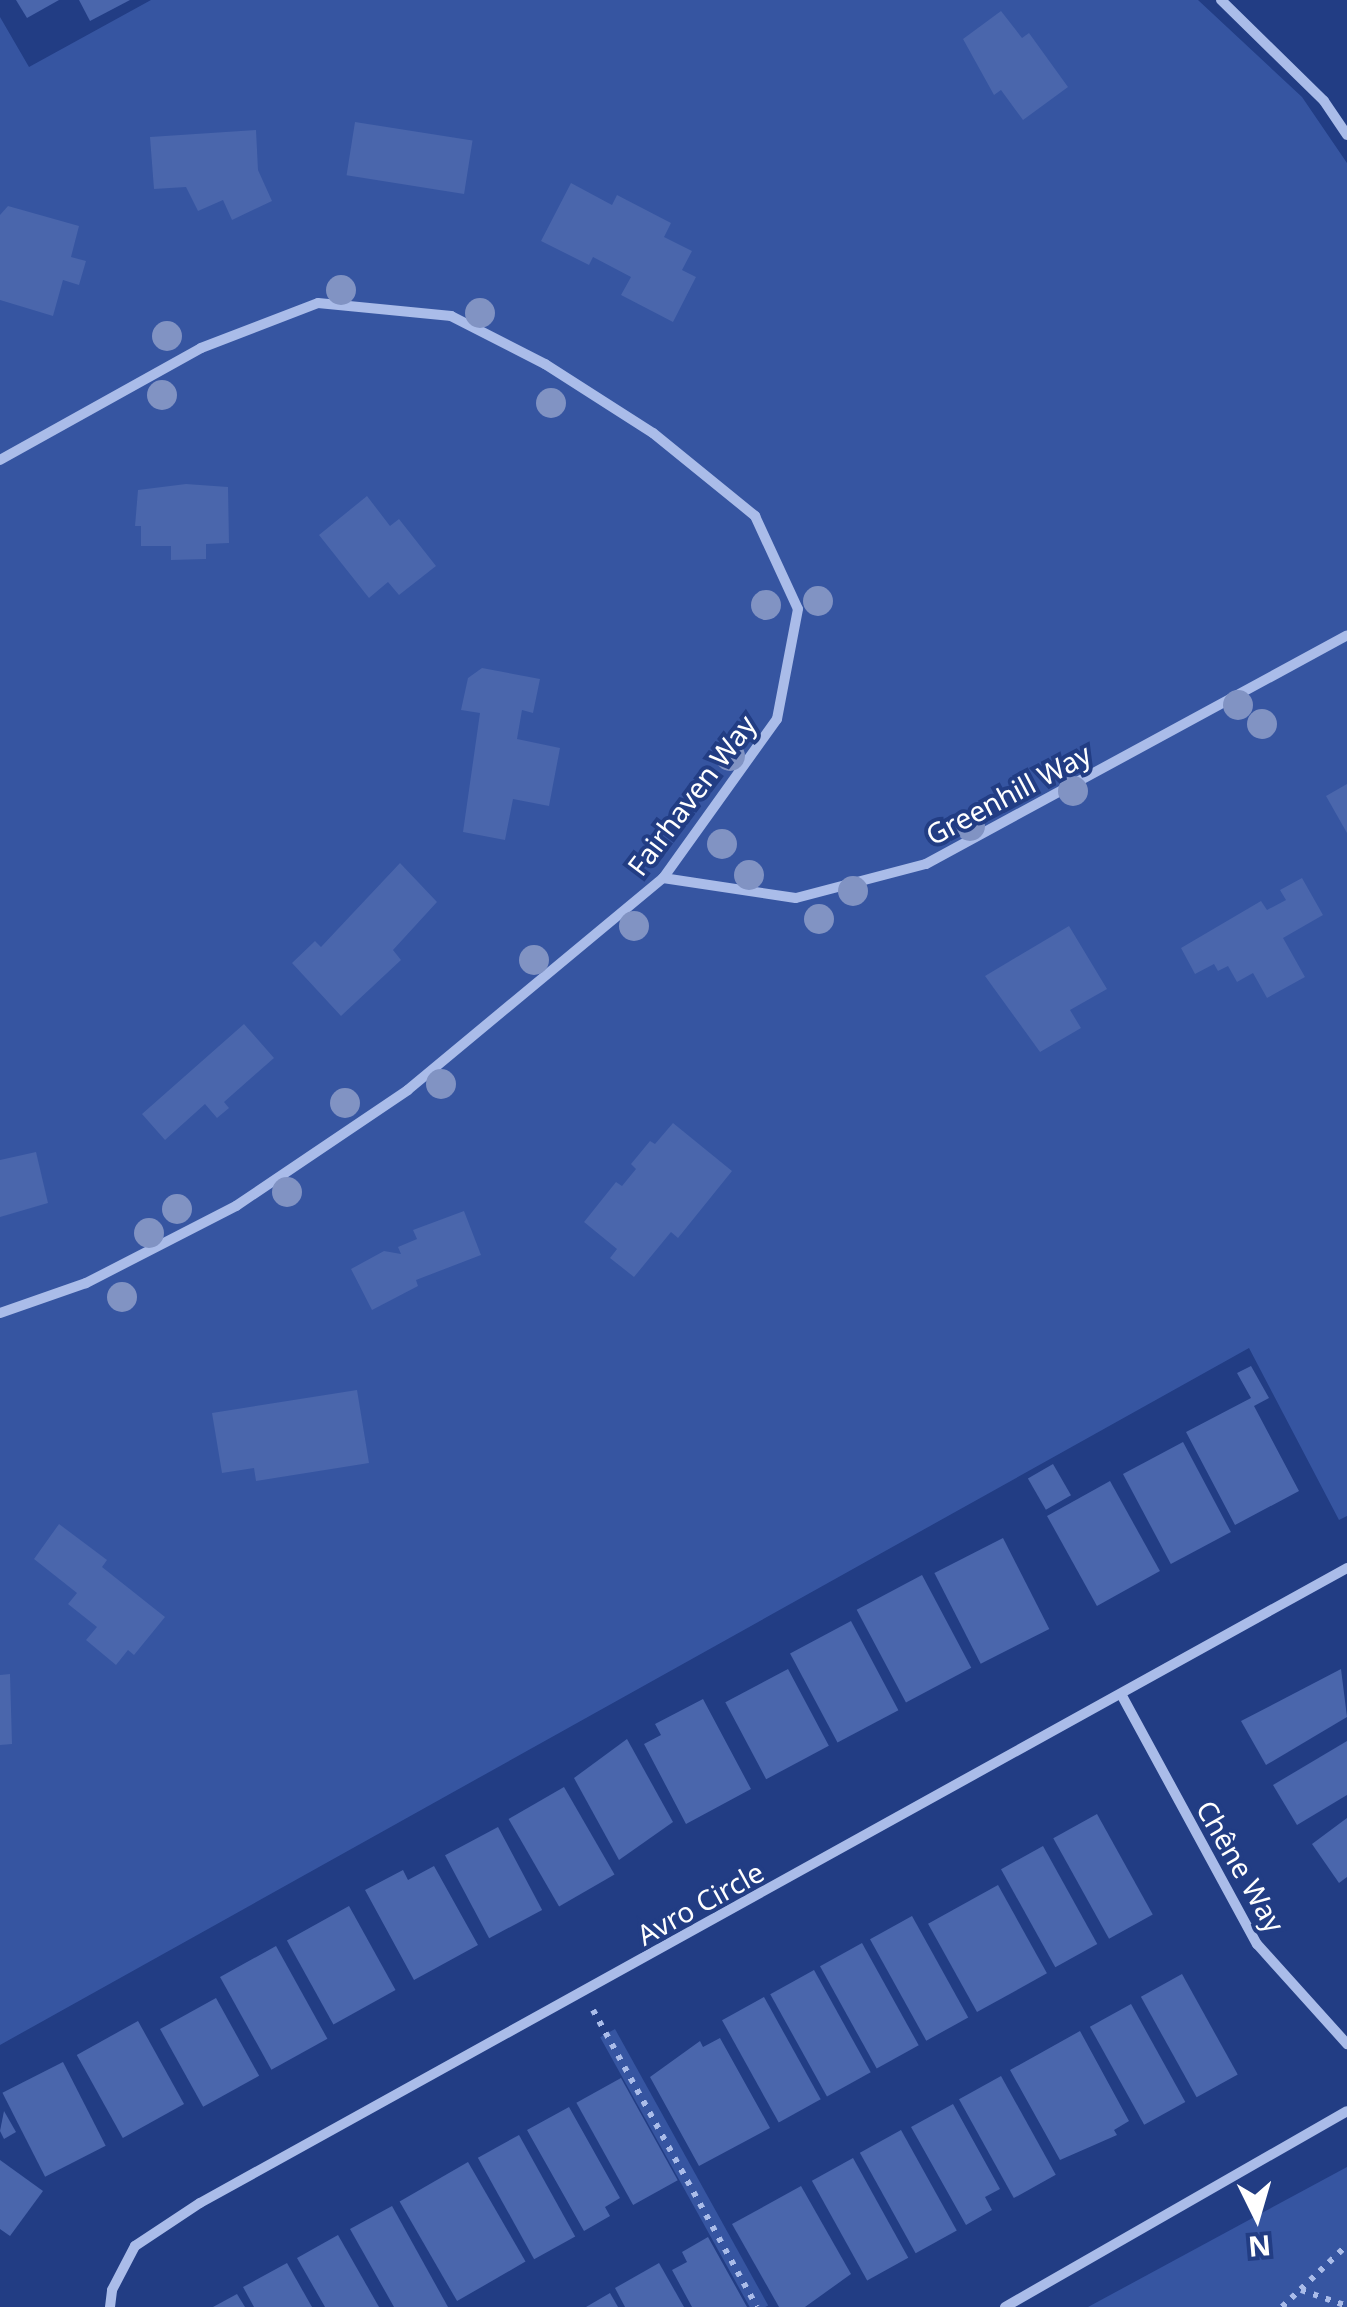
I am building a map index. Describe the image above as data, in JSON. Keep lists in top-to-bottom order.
{
  "streets": {
    "street": [
      "Greenhill Way",
      "Fairhaven Way",
      "Chêne Way",
      "Avro Circle"
    ]
  },
  "crossings": [
    ["Greenhill Way", "Fairhaven Way"],
    ["Chêne Way", "Avro Circle"]
  ],
  "north": "bottom"
}
